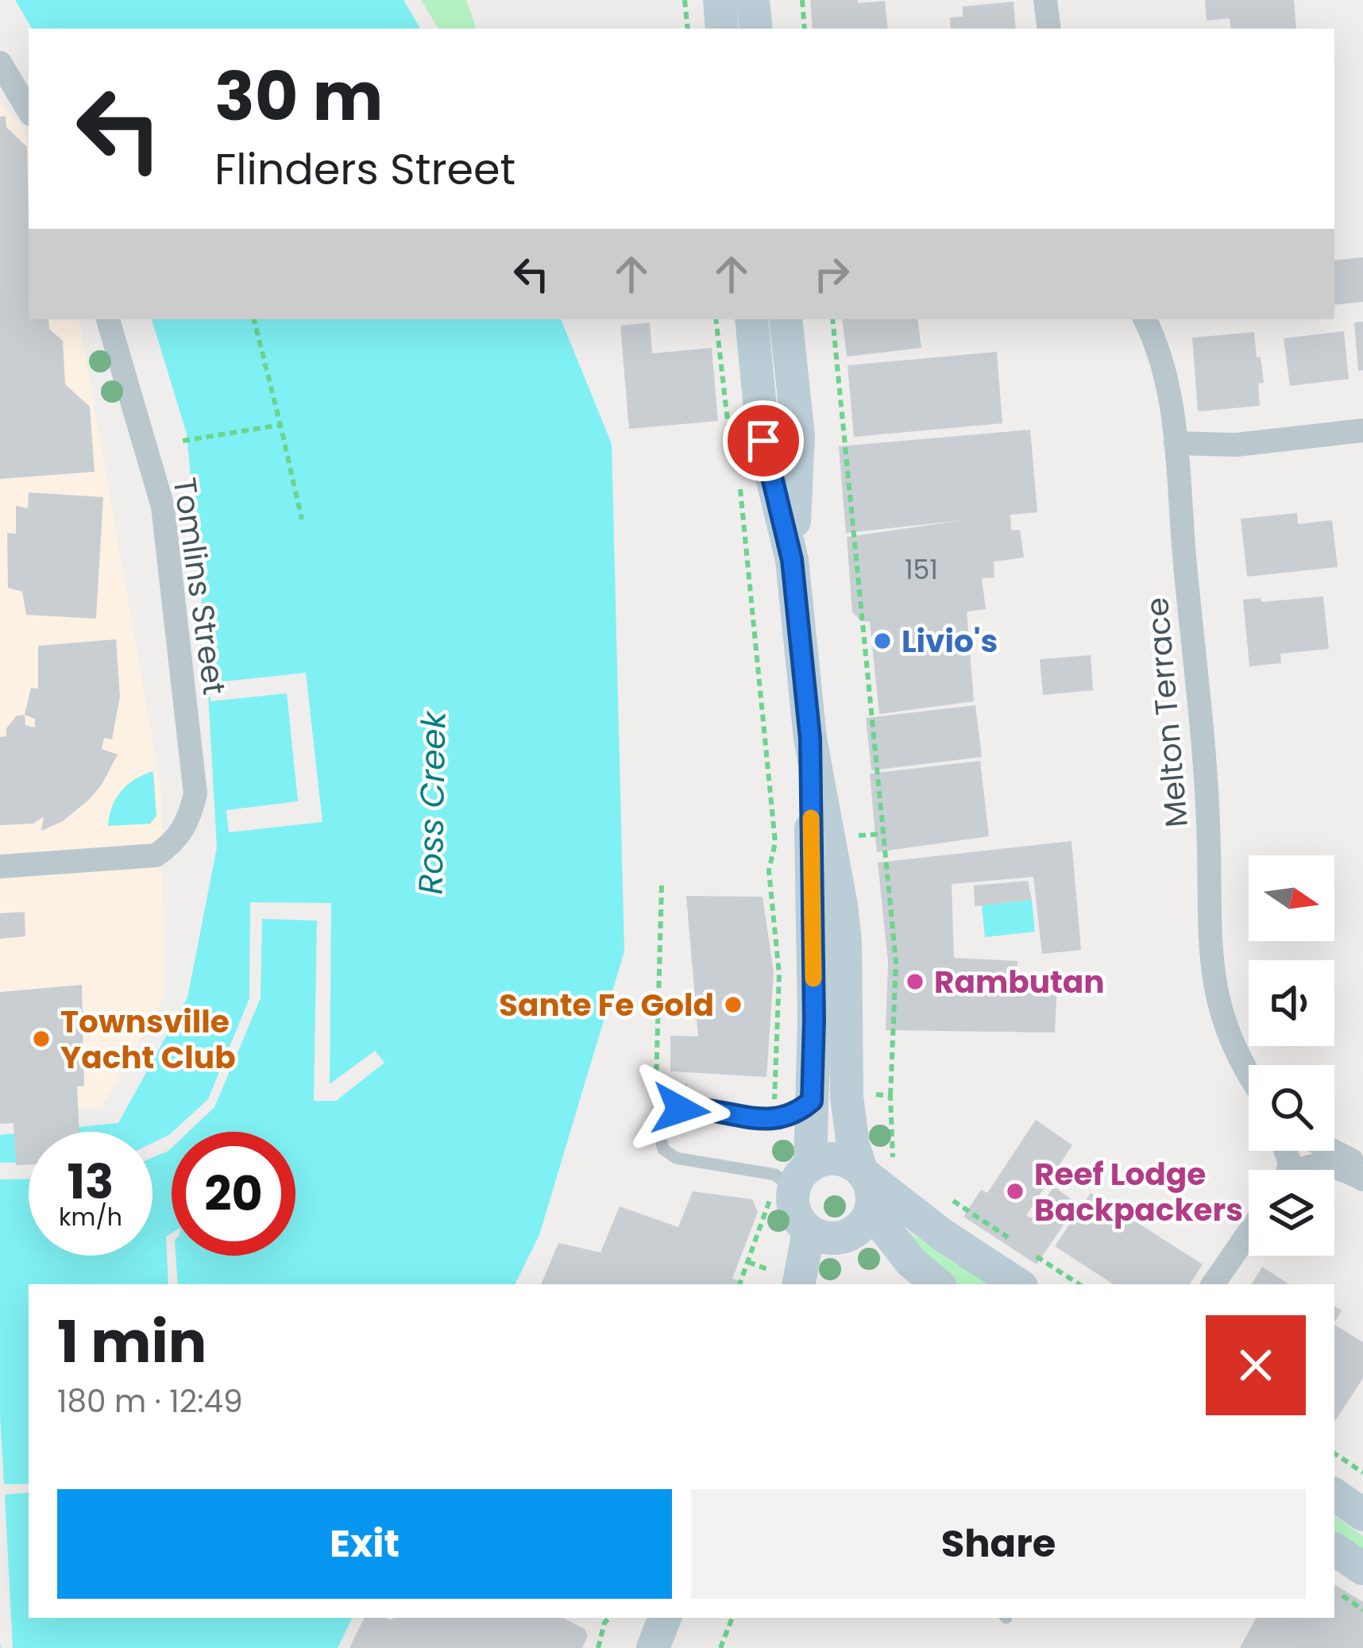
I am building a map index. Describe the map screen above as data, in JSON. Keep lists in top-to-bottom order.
{
  "streets": {
    "street": ["Tomlins Street", "Melton Terrace"]
  },
  "water": ["Ross Creek"],
  "places": [
    "Livio's",
    "Rambutan",
    "Sante Fe Gold",
    "Townsville Yacht Club",
    "Reef Lodge Backpackers"
  ],
  "house_numbers": ["151"],
  "north": "right",
  "page": {
    "turn": ["30 m", "Flinders Street"],
    "speed": "13 km/h",
    "limit": "20",
    "heading": ["1 min", "180 m · 12:49"],
    "buttons": ["Exit", "Share"]
  }
}
